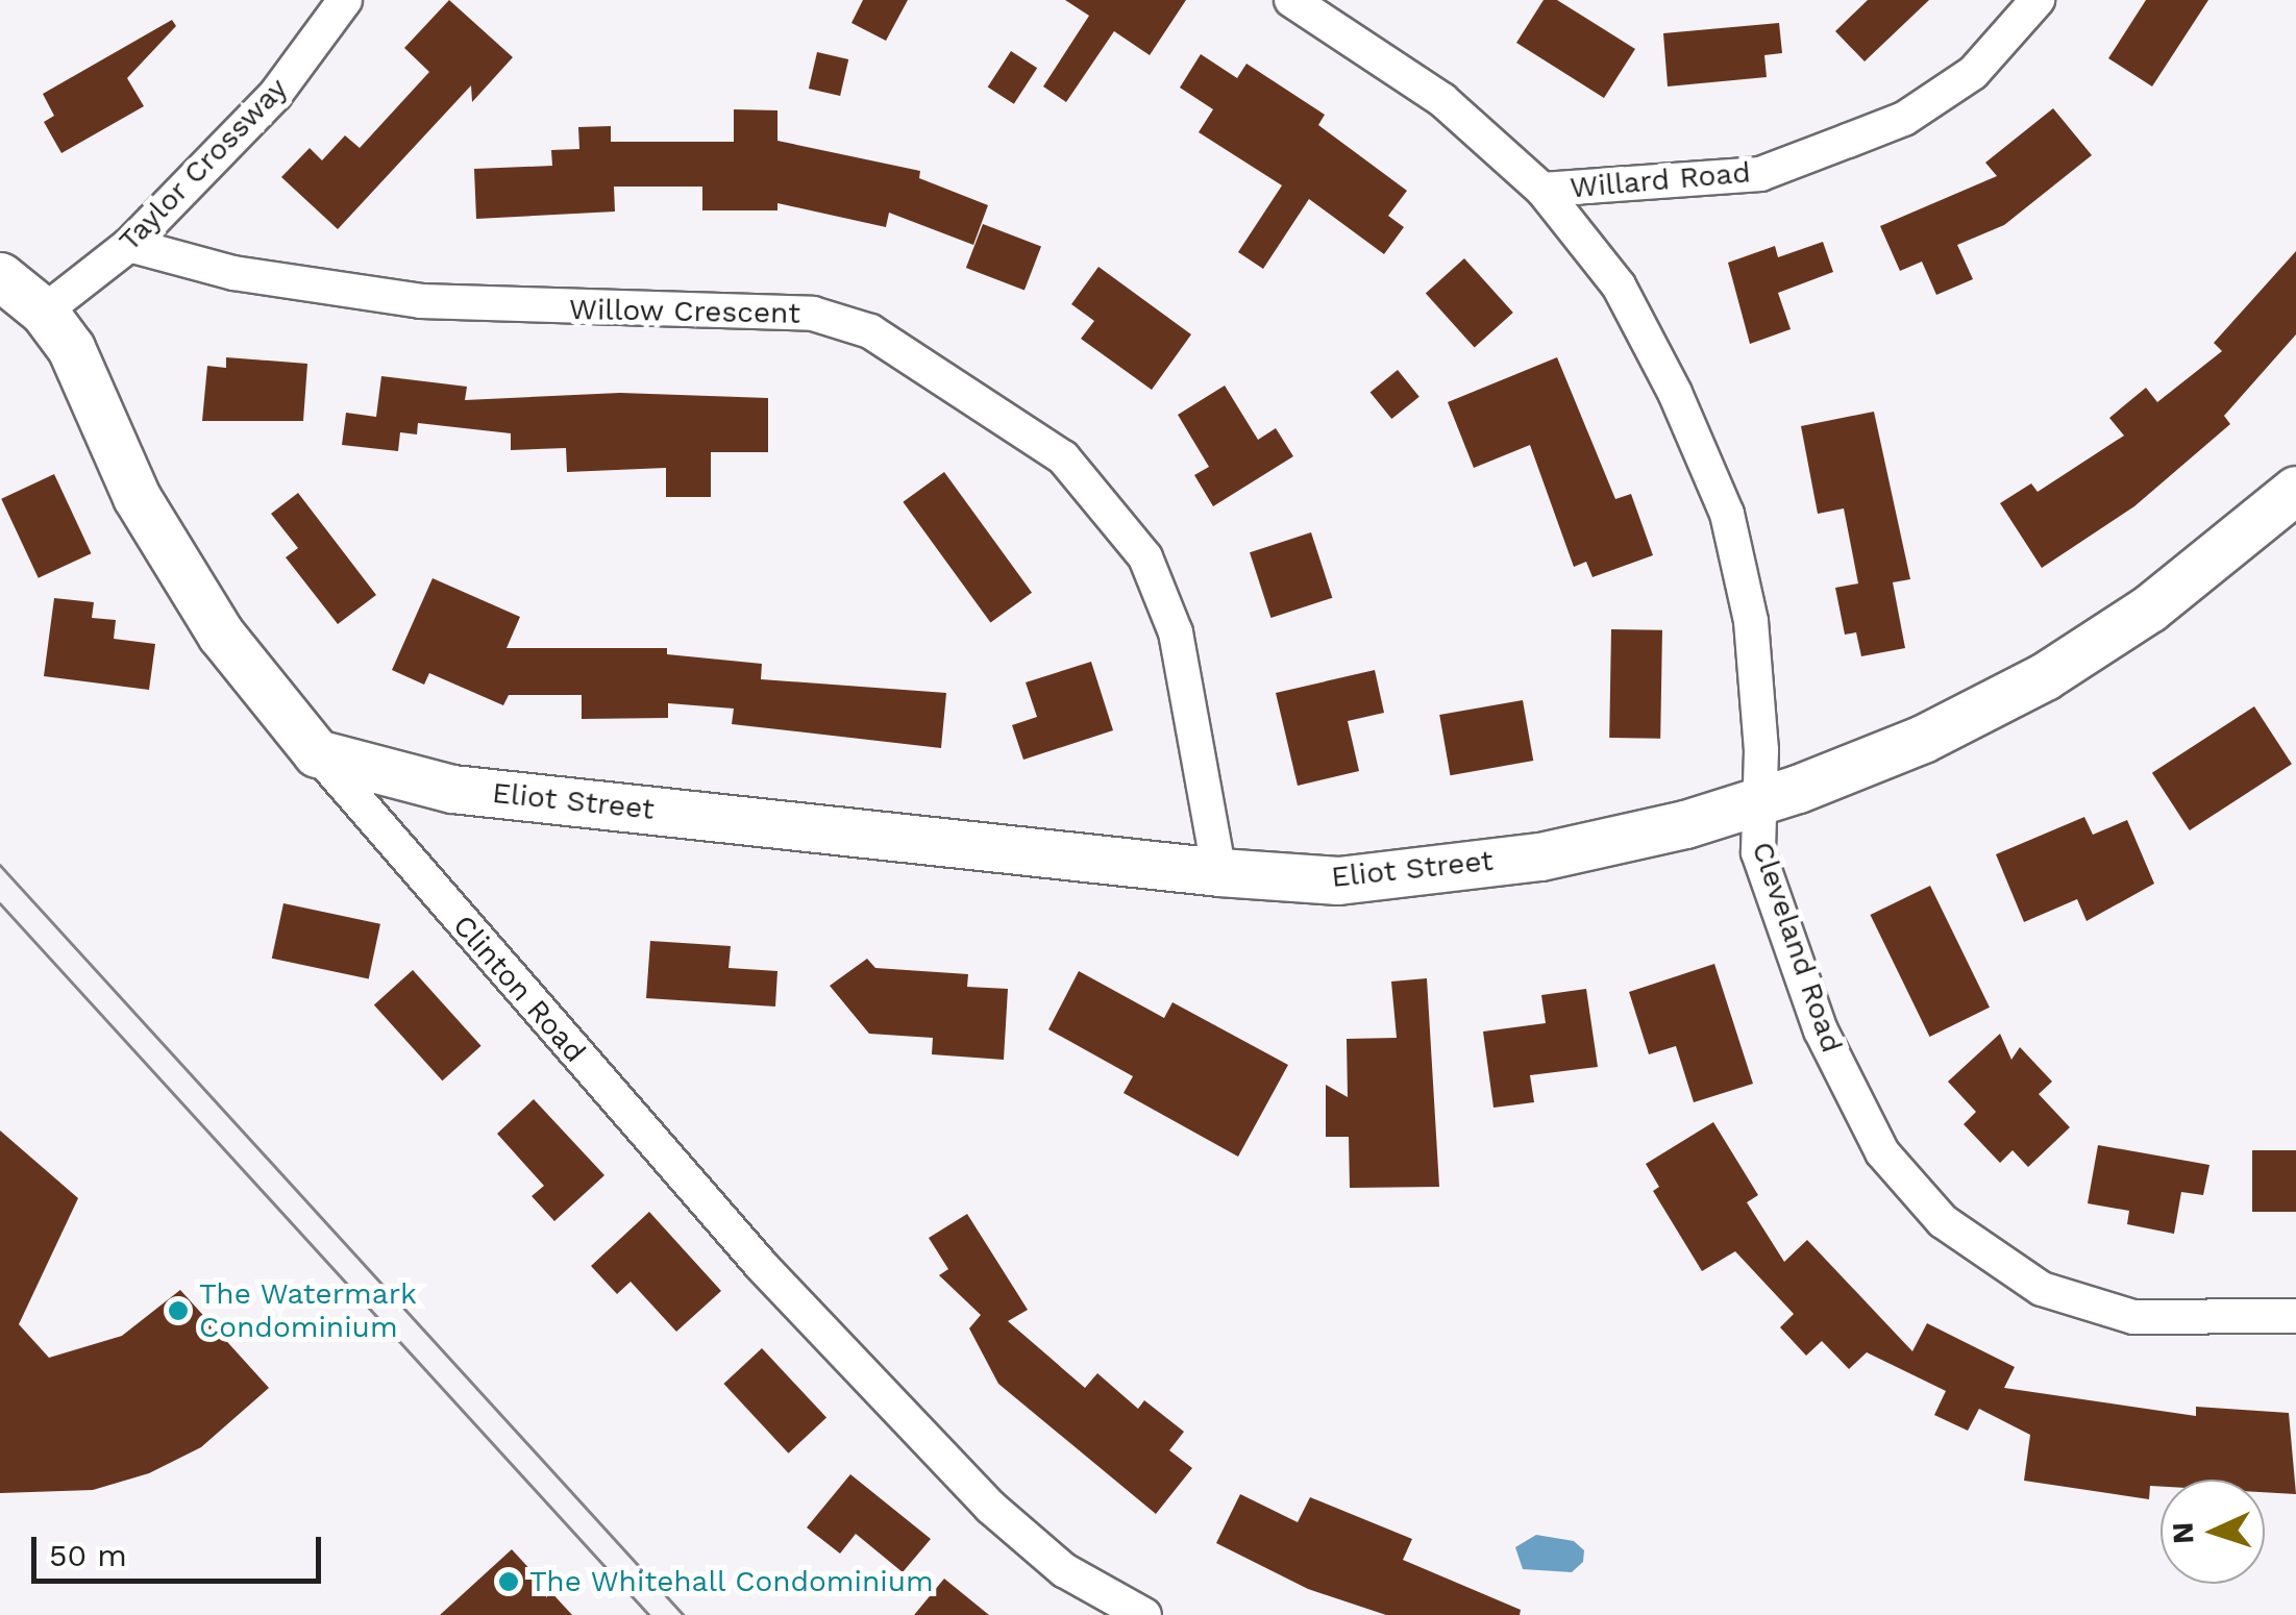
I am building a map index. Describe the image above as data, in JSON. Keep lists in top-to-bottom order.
{
  "streets": {
    "street": [
      "Taylor Crossway",
      "Willard Road",
      "Willow Crescent",
      "Eliot Street",
      "Cleveland Road",
      "Clinton Road"
    ]
  },
  "crossings": [
    ["Taylor Crossway", "Willow Crescent"],
    ["Taylor Crossway", "Clinton Road"],
    ["Willard Road", "Cleveland Road"],
    ["Willow Crescent", "Eliot Street"],
    ["Eliot Street", "Cleveland Road"],
    ["Eliot Street", "Clinton Road"]
  ],
  "places": ["The Watermark Condominium", "The Whitehall Condominium"],
  "scale_bar": "50 m",
  "north": "left"
}
